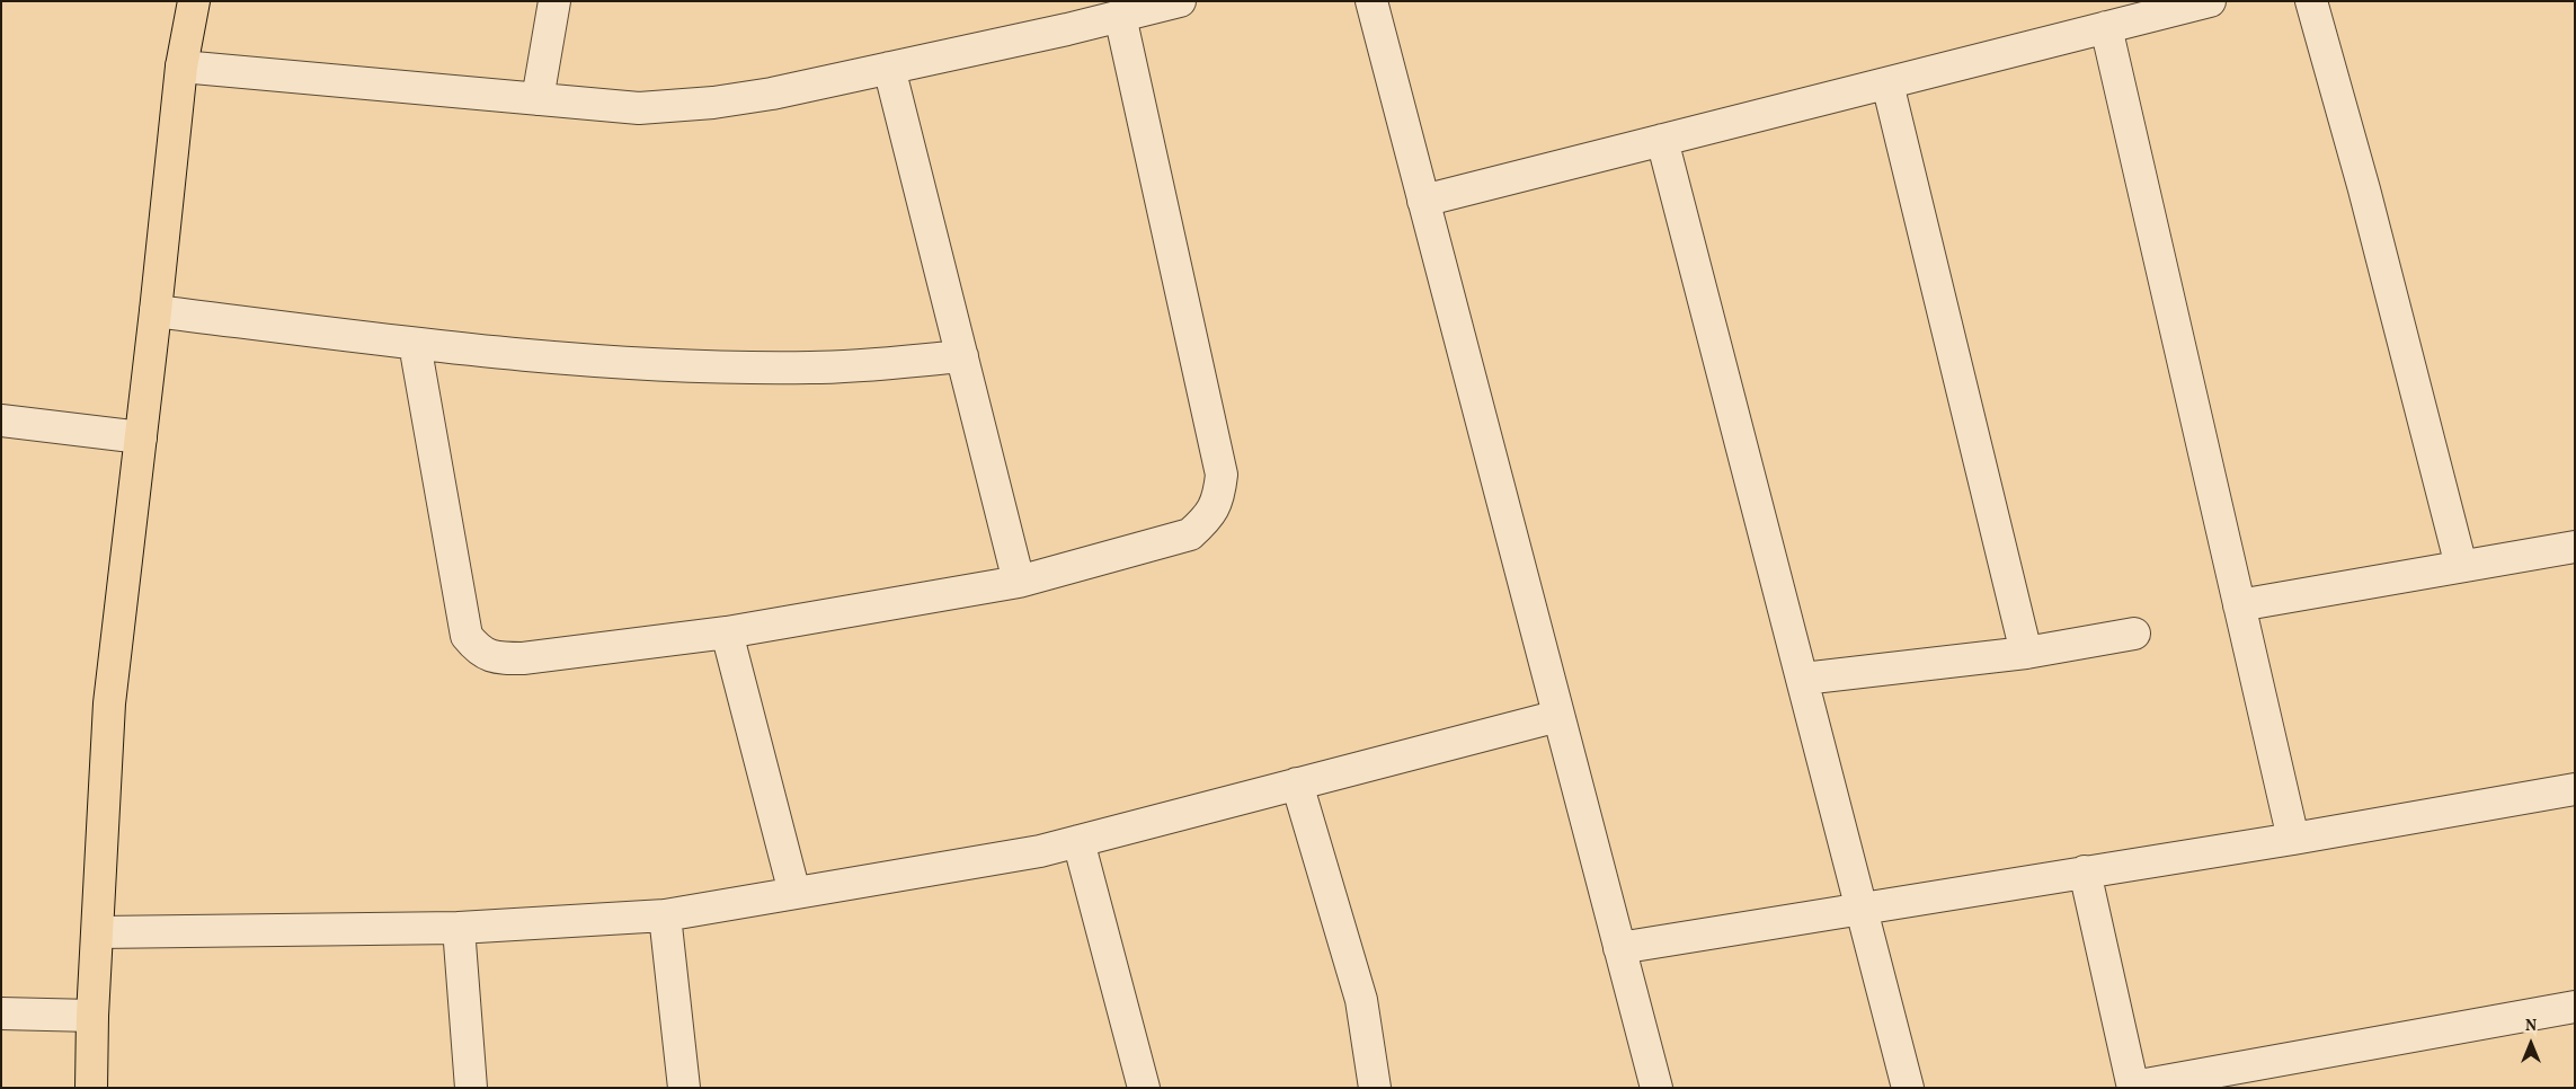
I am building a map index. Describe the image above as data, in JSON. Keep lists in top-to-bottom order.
{
  "north": "top"
}
